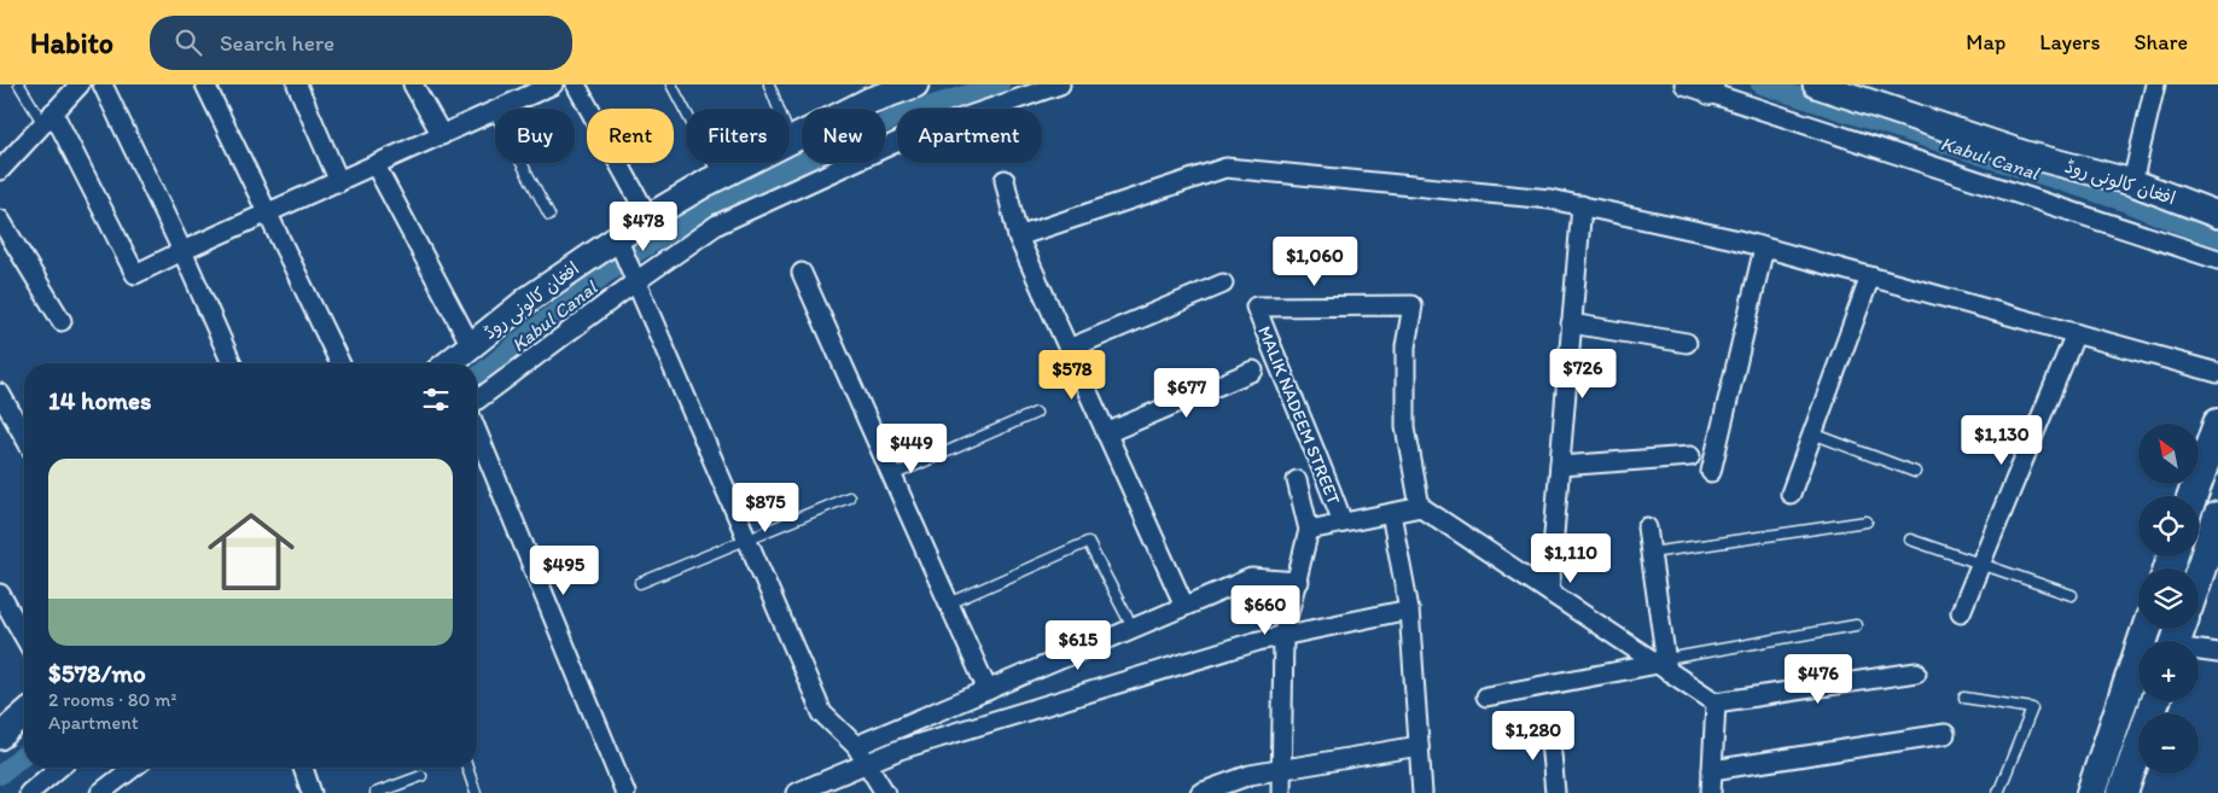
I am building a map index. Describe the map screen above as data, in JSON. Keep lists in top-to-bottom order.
{
  "streets": {
    "main road": ["افغان کالونی روڈ"],
    "street": ["MALIK NADEEM STREET"]
  },
  "water": ["Kabul Canal"],
  "north": "top left",
  "page": {
    "header": "Habito",
    "search": "Search here",
    "nav": ["Map", "Layers", "Share"],
    "chip": [
      "Buy",
      "Rent",
      "Filters",
      "New",
      "Apartment"
    ],
    "price": [
      "$478",
      "$1,060",
      "$726",
      "$578",
      "$677",
      "$1,130",
      "$449",
      "$875",
      "$1,110",
      "$495",
      "$660",
      "$615",
      "$476",
      "$1,280"
    ],
    "heading": "14 homes",
    "map_buttons": ["+", "−"],
    "list": [
      {
        "name": "$578/mo",
        "note": "2 rooms · 80 m² · Apartment"
      }
    ]
  }
}
